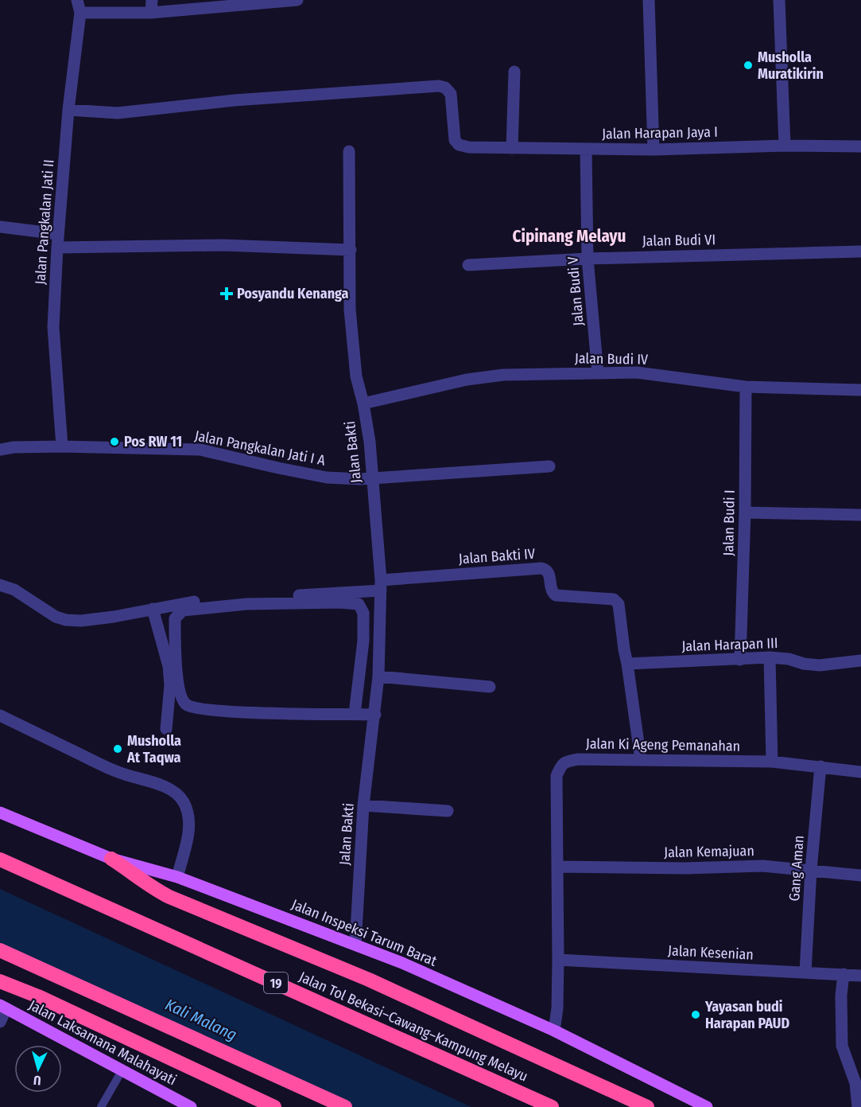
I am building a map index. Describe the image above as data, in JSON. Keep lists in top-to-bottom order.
{
  "streets": {
    "highway": ["19", "Jalan Tol Bekasi–Cawang–Kampung Melayu"],
    "main road": ["Jalan Inspeksi Tarum Barat", "Jalan Laksamana Malahayati"],
    "street": [
      "Jalan Harapan Jaya I",
      "Jalan Pangkalan Jati II",
      "Jalan Budi VI",
      "Jalan Budi V",
      "Jalan Budi IV",
      "Jalan Pangkalan Jati I A",
      "Jalan Bakti",
      "Jalan Budi I",
      "Jalan Bakti IV",
      "Jalan Harapan III",
      "Jalan Ki Ageng Pemanahan",
      "Jalan Kemajuan",
      "Gang Aman",
      "Jalan Kesenian"
    ]
  },
  "crossings": [
    ["Jalan Harapan Jaya I", "Jalan Pangkalan Jati II"],
    ["Jalan Harapan Jaya I", "Jalan Budi V"],
    ["Jalan Pangkalan Jati II", "Jalan Pangkalan Jati I A"],
    ["Jalan Budi VI", "Jalan Budi V"],
    ["Jalan Budi V", "Jalan Budi IV"],
    ["Jalan Budi IV", "Jalan Bakti"],
    ["Jalan Budi IV", "Jalan Budi I"],
    ["Jalan Pangkalan Jati I A", "Jalan Bakti"],
    ["Jalan Bakti", "Jalan Bakti IV"],
    ["Jalan Bakti", "Jalan Inspeksi Tarum Barat"],
    ["Jalan Budi I", "Jalan Harapan III"],
    ["Jalan Bakti IV", "Jalan Harapan III"],
    ["Jalan Ki Ageng Pemanahan", "Jalan Kemajuan"],
    ["Jalan Ki Ageng Pemanahan", "Gang Aman"],
    ["Jalan Ki Ageng Pemanahan", "Jalan Inspeksi Tarum Barat"],
    ["Jalan Ki Ageng Pemanahan", "Jalan Kesenian"],
    ["Jalan Kemajuan", "Gang Aman"],
    ["Gang Aman", "Jalan Kesenian"]
  ],
  "districts": ["Cipinang Melayu"],
  "water": ["Kali Malang"],
  "places": {
    "other": [
      "Musholla Muratikirin",
      "Pos RW 11",
      "Musholla At Taqwa",
      "Yayasan budi Harapan PAUD"
    ],
    "health": ["Posyandu Kenanga"]
  },
  "north": "bottom"
}
